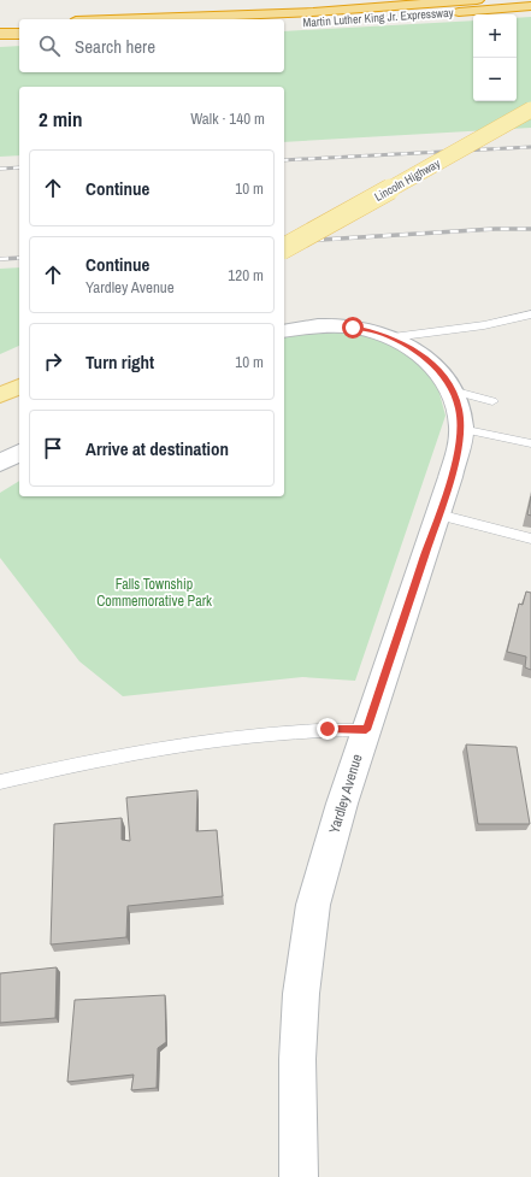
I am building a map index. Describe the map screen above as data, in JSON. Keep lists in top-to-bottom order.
{
  "streets": {
    "highway": ["Martin Luther King Jr. Expressway"],
    "main road": ["Lincoln Highway"],
    "street": ["Yardley Avenue"]
  },
  "parks": ["Falls Township Commemorative Park"],
  "page": {
    "map_buttons": ["+", "−"],
    "search": "Search here",
    "heading": ["2 min", "Walk · 140 m"],
    "list": [
      ["Continue", "10 m"],
      ["Continue", "Yardley Avenue", "120 m"],
      ["Turn right", "10 m"],
      "Arrive at destination"
    ]
  }
}
